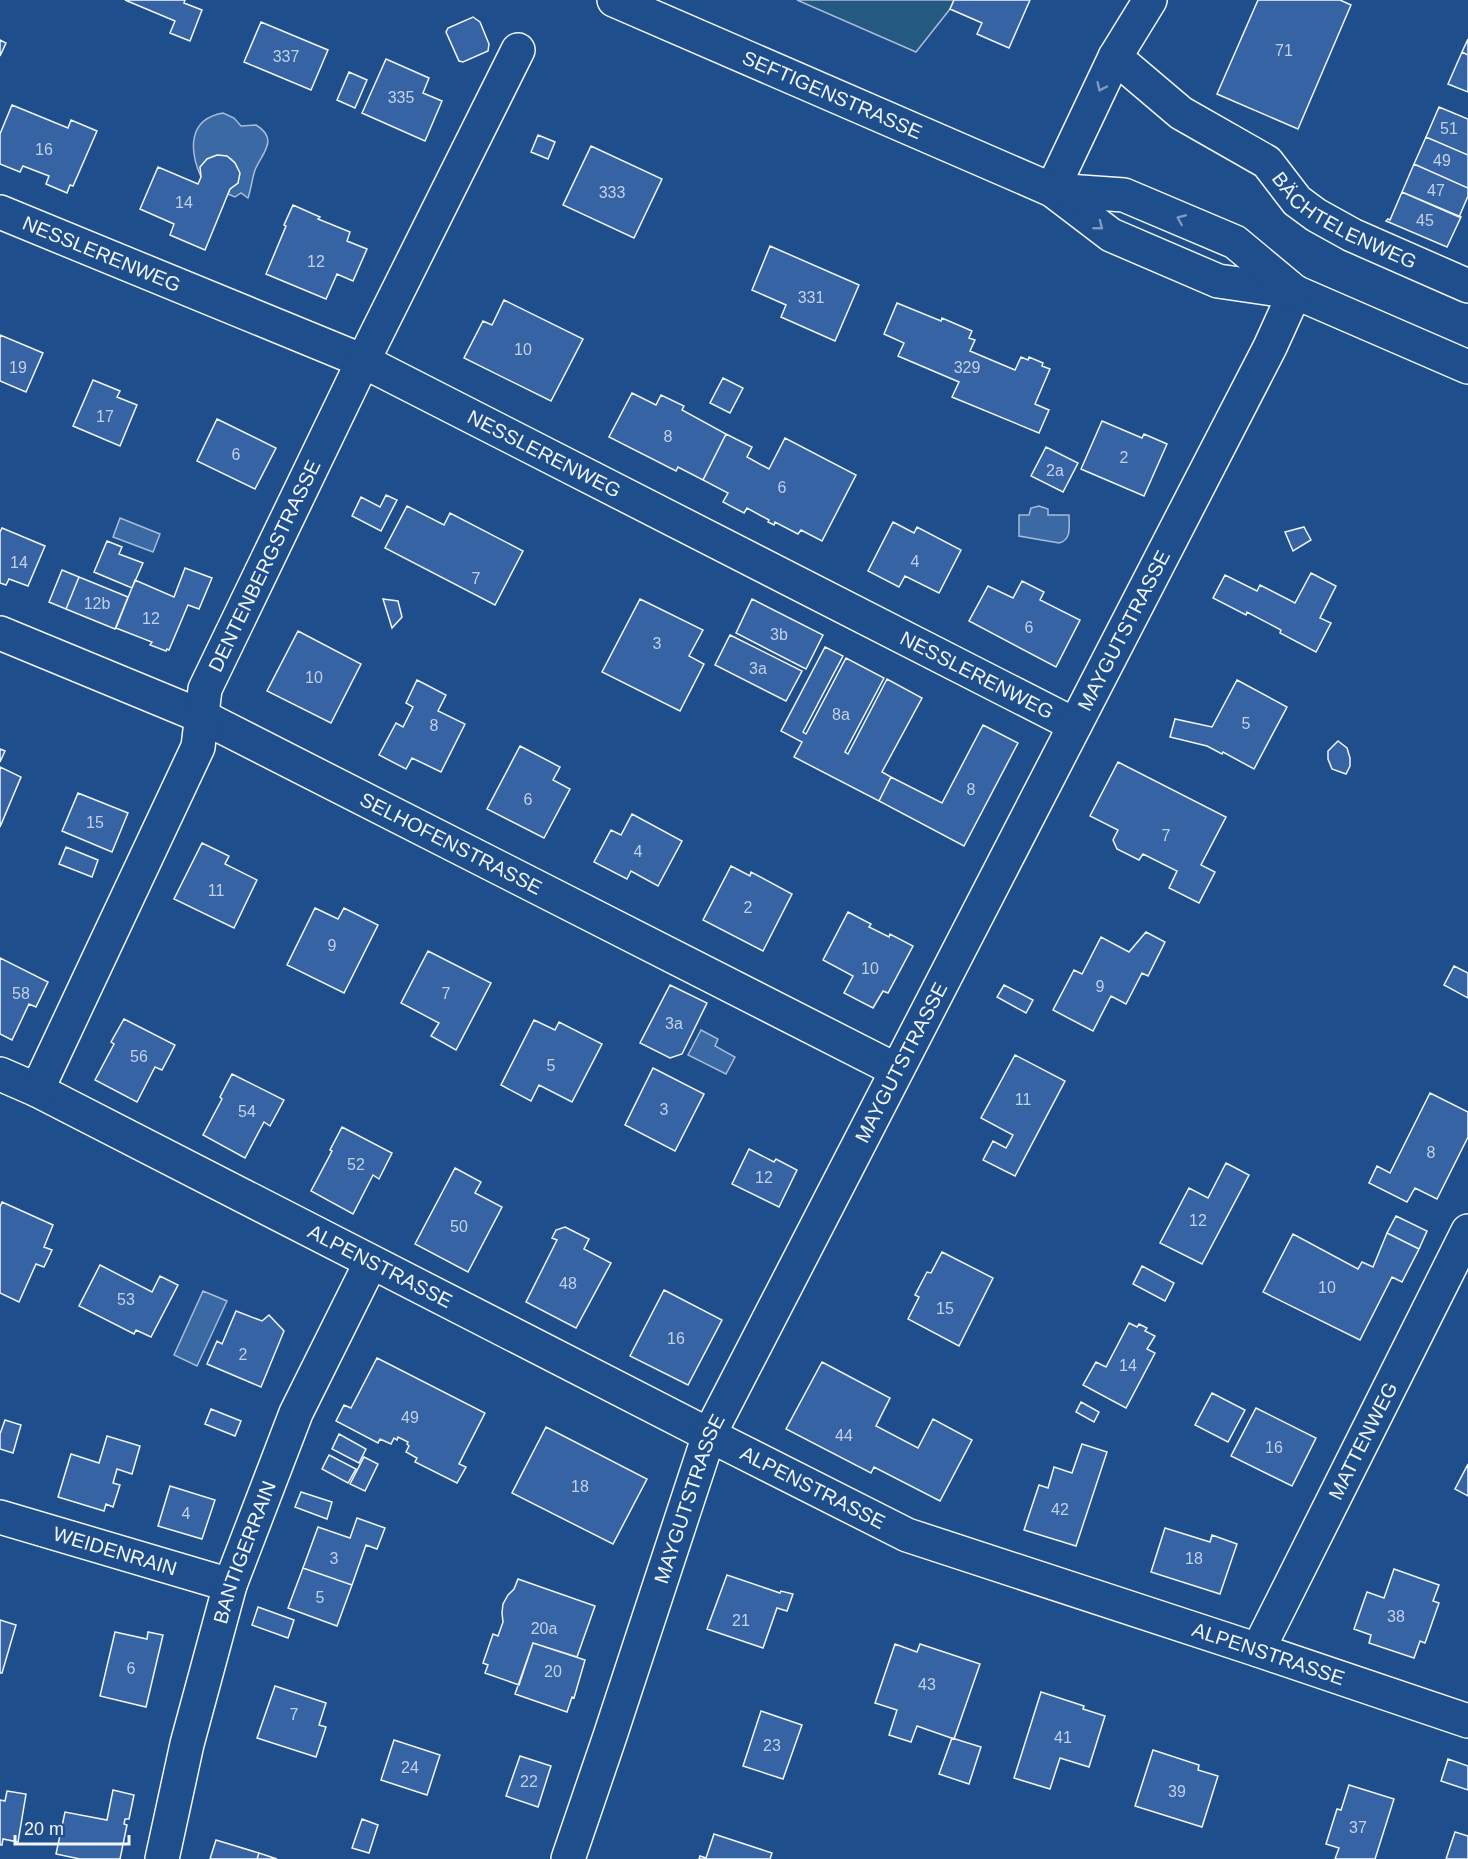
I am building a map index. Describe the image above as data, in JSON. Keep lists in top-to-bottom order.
{
  "streets": {
    "street": [
      "SEFTIGENSTRASSE",
      "BÄCHTELENWEG",
      "NESSLERENWEG",
      "DENTENBERGSTRASSE",
      "MAYGUTSTRASSE",
      "SELHOFENSTRASSE",
      "ALPENSTRASSE",
      "MATTENWEG",
      "WEIDENRAIN",
      "BANTIGERRAIN"
    ]
  },
  "crossings": [
    ["SEFTIGENSTRASSE", "MAYGUTSTRASSE"],
    ["NESSLERENWEG", "DENTENBERGSTRASSE"],
    ["NESSLERENWEG", "MAYGUTSTRASSE"],
    ["DENTENBERGSTRASSE", "SELHOFENSTRASSE"],
    ["DENTENBERGSTRASSE", "ALPENSTRASSE"],
    ["MAYGUTSTRASSE", "SELHOFENSTRASSE"],
    ["MAYGUTSTRASSE", "ALPENSTRASSE"],
    ["ALPENSTRASSE", "MATTENWEG"],
    ["ALPENSTRASSE", "BANTIGERRAIN"],
    ["WEIDENRAIN", "BANTIGERRAIN"]
  ],
  "house_numbers": [
    "71",
    "337",
    "335",
    "51",
    "16",
    "49",
    "47",
    "333",
    "14",
    "45",
    "12",
    "331",
    "10",
    "19",
    "329",
    "17",
    "8",
    "6",
    "2",
    "2a",
    "6",
    "4",
    "14",
    "7",
    "12b",
    "12",
    "6",
    "3b",
    "3",
    "3a",
    "10",
    "8a",
    "5",
    "8",
    "8",
    "6",
    "15",
    "7",
    "4",
    "11",
    "2",
    "9",
    "10",
    "9",
    "58",
    "7",
    "3a",
    "56",
    "5",
    "11",
    "3",
    "54",
    "8",
    "52",
    "12",
    "12",
    "50",
    "48",
    "10",
    "53",
    "15",
    "16",
    "2",
    "14",
    "49",
    "44",
    "16",
    "18",
    "42",
    "4",
    "3",
    "18",
    "5",
    "38",
    "21",
    "20a",
    "6",
    "20",
    "43",
    "7",
    "41",
    "23",
    "24",
    "22",
    "39",
    "37"
  ],
  "scale_bar": "20 m"
}
